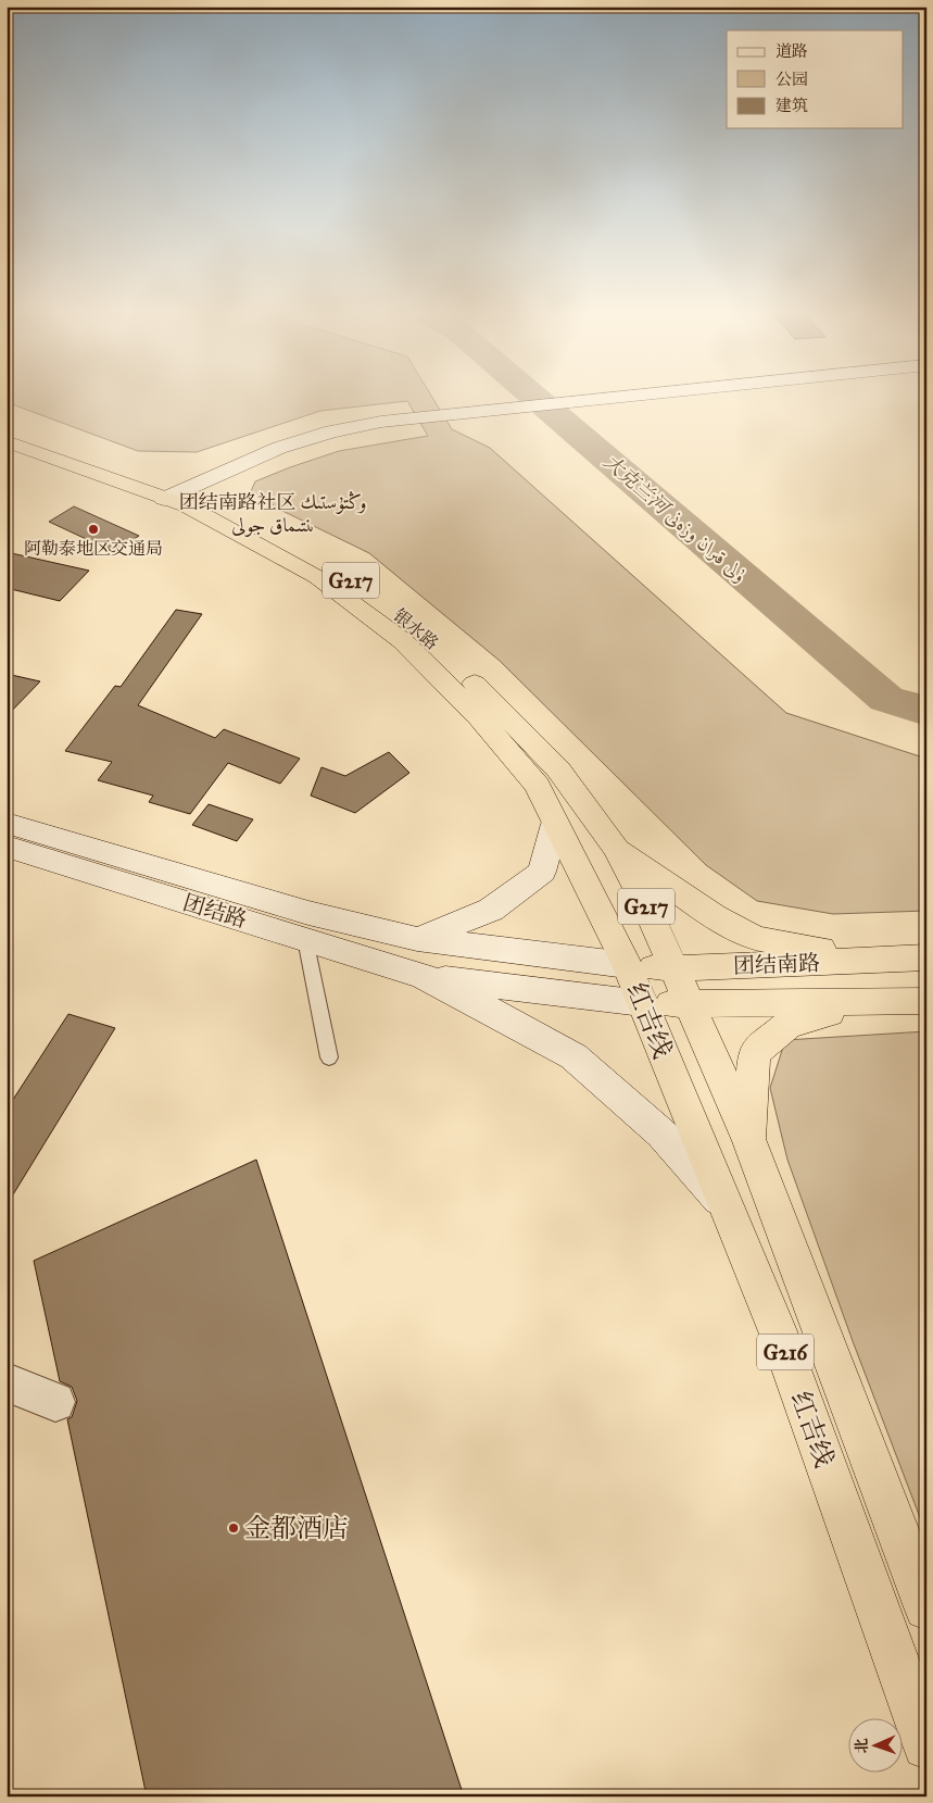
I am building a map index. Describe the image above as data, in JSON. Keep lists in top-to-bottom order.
{
  "streets": {
    "highway": [
      "G217",
      "银水路",
      "团结南路",
      "红吉线",
      "G216"
    ],
    "main road": ["团结路"]
  },
  "crossings": [
    ["G217", "银水路"],
    ["G217", "团结路"],
    ["G217", "团结南路"],
    ["G217", "红吉线"],
    ["团结路", "团结南路"],
    ["团结路", "红吉线"],
    ["团结南路", "红吉线"]
  ],
  "districts": ["团结南路社区 وڭتۇستىك ىنتىماق جولى"],
  "water": ["大克兰河 ۇلى قىران وزەنى"],
  "places": ["阿勒泰地区交通局", "金都酒店"],
  "legend": ["道路", "公园", "建筑"],
  "north": "left"
}
